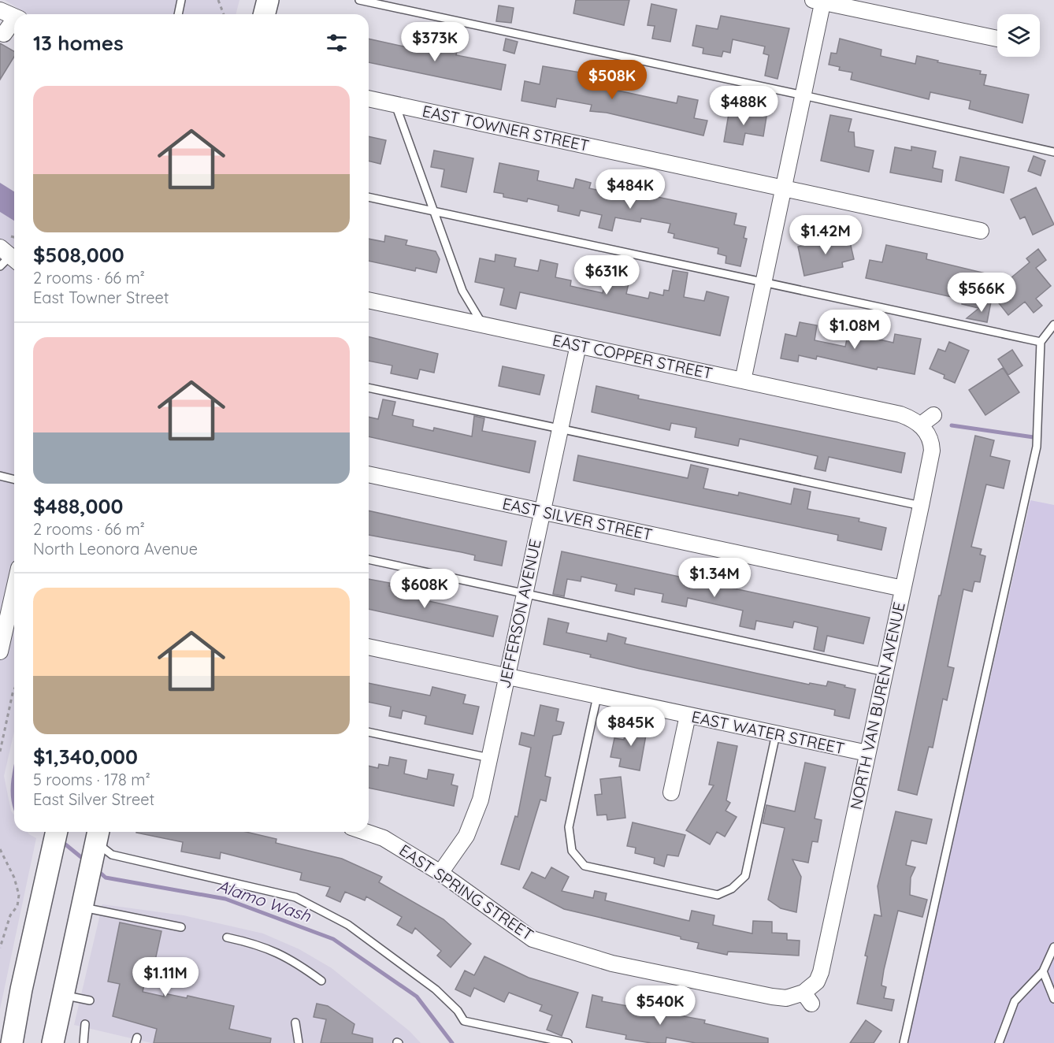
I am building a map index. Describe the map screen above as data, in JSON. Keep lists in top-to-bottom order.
{
  "streets": {
    "street": [
      "EAST TOWNER STREET",
      "EAST COPPER STREET",
      "EAST SILVER STREET",
      "JEFFERSON AVENUE",
      "NORTH VAN BUREN AVENUE",
      "EAST WATER STREET",
      "EAST SPRING STREET"
    ]
  },
  "crossings": [
    ["EAST COPPER STREET", "JEFFERSON AVENUE"],
    ["EAST COPPER STREET", "NORTH VAN BUREN AVENUE"],
    ["EAST SILVER STREET", "JEFFERSON AVENUE"],
    ["EAST SILVER STREET", "NORTH VAN BUREN AVENUE"],
    ["JEFFERSON AVENUE", "EAST WATER STREET"],
    ["JEFFERSON AVENUE", "EAST SPRING STREET"],
    ["NORTH VAN BUREN AVENUE", "EAST WATER STREET"],
    ["NORTH VAN BUREN AVENUE", "EAST SPRING STREET"]
  ],
  "water": ["Alamo Wash"],
  "page": {
    "heading": "13 homes",
    "price": [
      "$373K",
      "$508K",
      "$488K",
      "$484K",
      "$1.42M",
      "$631K",
      "$566K",
      "$1.08M",
      "$1.34M",
      "$608K",
      "$845K",
      "$1.11M",
      "$540K"
    ],
    "list": [
      {
        "name": "$508,000",
        "note": "2 rooms · 66 m² · East Towner Street"
      },
      {
        "name": "$488,000",
        "note": "2 rooms · 66 m² · North Leonora Avenue"
      },
      {
        "name": "$1,340,000",
        "note": "5 rooms · 178 m² · East Silver Street"
      }
    ]
  }
}
